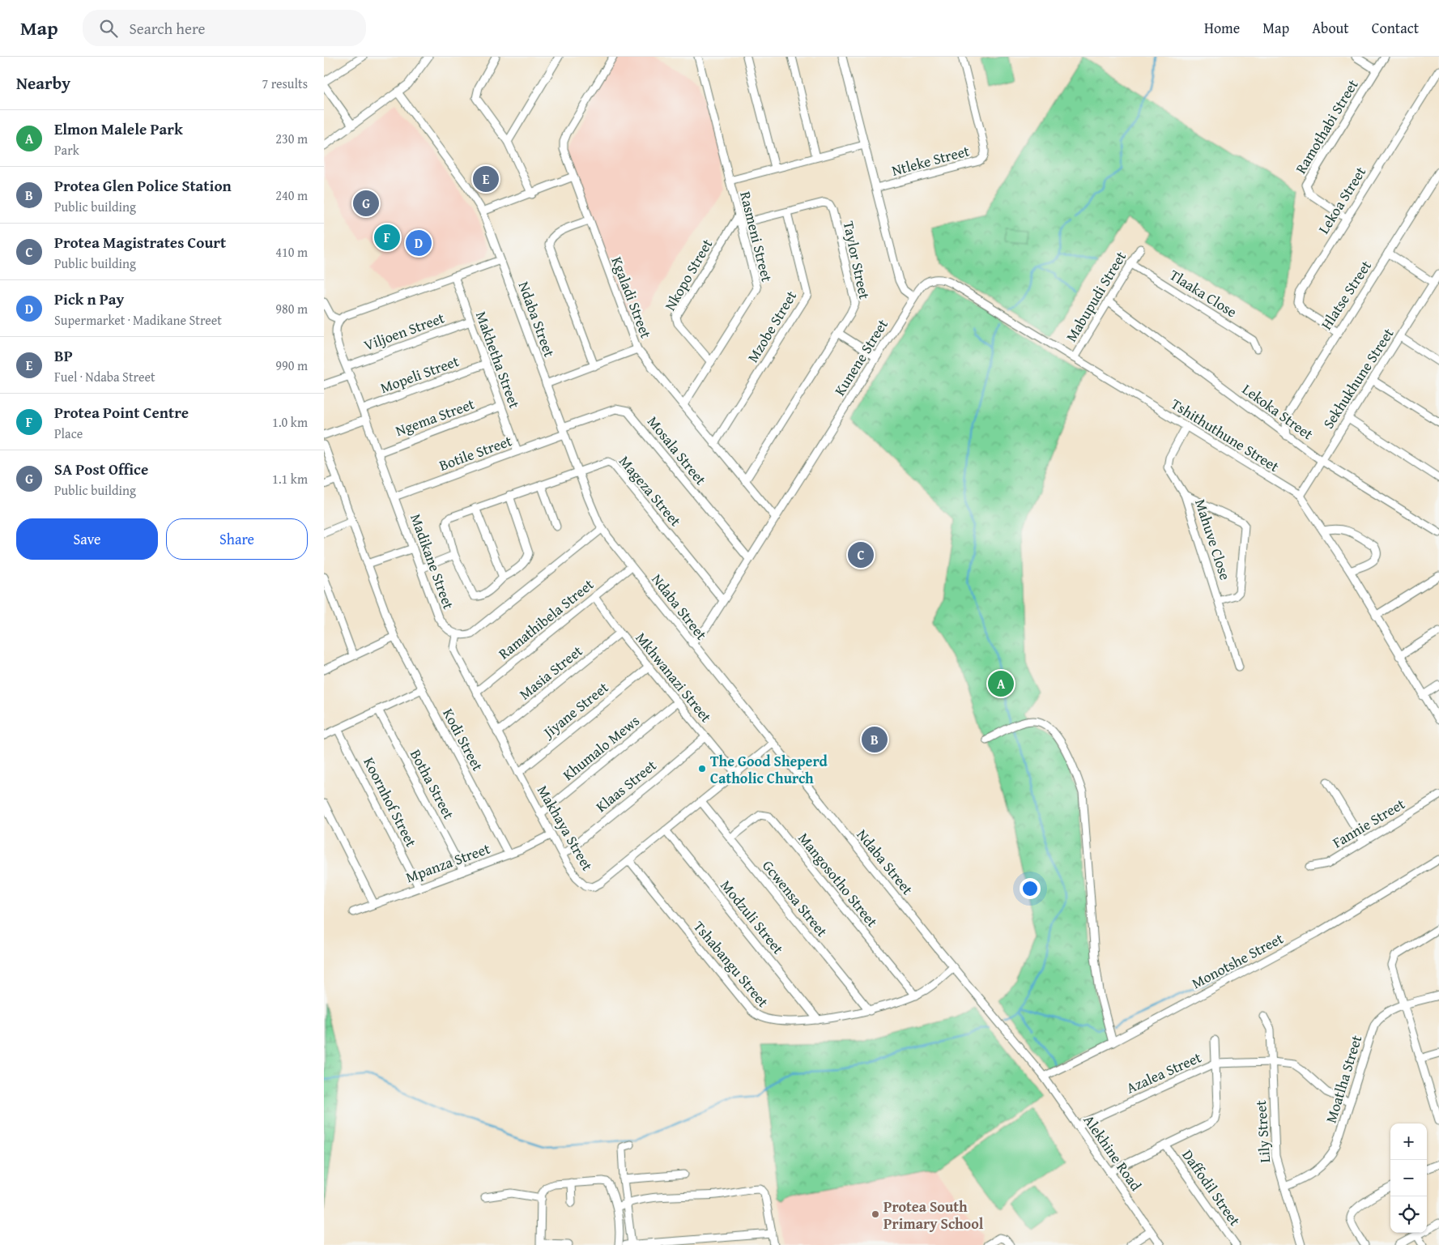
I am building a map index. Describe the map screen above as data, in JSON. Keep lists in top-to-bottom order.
{
  "streets": {
    "street": [
      "Ramothabi Street",
      "Ntleke Street",
      "Lekoa Street",
      "Rasmeni Street",
      "Taylor Street",
      "Nkopo Street",
      "Tlaaka Close",
      "Hlatse Street",
      "Mabupudi Street",
      "Kgaladi Street",
      "Ndaba Street",
      "Mzobe Street",
      "Viljoen Street",
      "Kunene Street",
      "Makhetha Street",
      "Mopeli Street",
      "Sekhukhune Street",
      "Lekoka Street",
      "Ngema Street",
      "Tshithuthune Street",
      "Mosala Street",
      "Botile Street",
      "Mageza Street",
      "Mahuve Close",
      "Madikane Street",
      "Ramathibela Street",
      "Masia Street",
      "Mkhwanazi Street",
      "Jiyane Street",
      "Kodi Street",
      "Khumalo Mews",
      "Botha Street",
      "Klaas Street",
      "Koornhof Street",
      "Fannie Street",
      "Makhaya Street",
      "Mpanza Street",
      "Mangosotho Street",
      "Gcwensa Street",
      "Modzuli Street",
      "Monotshe Street",
      "Tshabangu Street",
      "Azalea Street",
      "Moatlha Street",
      "Lily Street",
      "Alekhine Road",
      "Daffodil Street"
    ]
  },
  "crossings": [
    ["Ramothabi Street", "Lekoa Street"],
    ["Lekoa Street", "Hlatse Street"],
    ["Rasmeni Street", "Taylor Street"],
    ["Rasmeni Street", "Nkopo Street"],
    ["Rasmeni Street", "Kgaladi Street"],
    ["Taylor Street", "Kgaladi Street"],
    ["Taylor Street", "Mzobe Street"],
    ["Tlaaka Close", "Mabupudi Street"],
    ["Hlatse Street", "Lekoka Street"],
    ["Mabupudi Street", "Lekoka Street"],
    ["Mabupudi Street", "Tshithuthune Street"],
    ["Kgaladi Street", "Mzobe Street"],
    ["Kgaladi Street", "Kunene Street"],
    ["Ndaba Street", "Kunene Street"],
    ["Ndaba Street", "Mosala Street"],
    ["Ndaba Street", "Botile Street"],
    ["Ndaba Street", "Mageza Street"],
    ["Ndaba Street", "Ramathibela Street"],
    ["Ndaba Street", "Makhaya Street"],
    ["Ndaba Street", "Monotshe Street"],
    ["Ndaba Street", "Tshabangu Street"],
    ["Ndaba Street", "Alekhine Road"],
    ["Viljoen Street", "Makhetha Street"],
    ["Viljoen Street", "Madikane Street"],
    ["Kunene Street", "Tshithuthune Street"],
    ["Kunene Street", "Mosala Street"],
    ["Kunene Street", "Mageza Street"],
    ["Makhetha Street", "Mopeli Street"],
    ["Makhetha Street", "Ngema Street"],
    ["Makhetha Street", "Botile Street"],
    ["Mopeli Street", "Madikane Street"],
    ["Sekhukhune Street", "Lekoka Street"],
    ["Sekhukhune Street", "Tshithuthune Street"],
    ["Ngema Street", "Madikane Street"],
    ["Tshithuthune Street", "Mahuve Close"],
    ["Mosala Street", "Botile Street"],
    ["Botile Street", "Madikane Street"],
    ["Madikane Street", "Makhaya Street"],
    ["Ramathibela Street", "Mkhwanazi Street"],
    ["Ramathibela Street", "Makhaya Street"],
    ["Masia Street", "Mkhwanazi Street"],
    ["Masia Street", "Makhaya Street"],
    ["Mkhwanazi Street", "Jiyane Street"],
    ["Mkhwanazi Street", "Khumalo Mews"],
    ["Mkhwanazi Street", "Klaas Street"],
    ["Mkhwanazi Street", "Makhaya Street"],
    ["Jiyane Street", "Makhaya Street"],
    ["Kodi Street", "Mpanza Street"],
    ["Khumalo Mews", "Makhaya Street"],
    ["Botha Street", "Mpanza Street"],
    ["Klaas Street", "Makhaya Street"],
    ["Koornhof Street", "Mpanza Street"],
    ["Makhaya Street", "Mpanza Street"],
    ["Makhaya Street", "Gcwensa Street"],
    ["Makhaya Street", "Modzuli Street"],
    ["Makhaya Street", "Tshabangu Street"],
    ["Mangosotho Street", "Gcwensa Street"],
    ["Mangosotho Street", "Tshabangu Street"],
    ["Gcwensa Street", "Tshabangu Street"],
    ["Modzuli Street", "Tshabangu Street"],
    ["Monotshe Street", "Alekhine Road"],
    ["Azalea Street", "Moatlha Street"],
    ["Azalea Street", "Lily Street"],
    ["Azalea Street", "Alekhine Road"],
    ["Moatlha Street", "Lily Street"]
  ],
  "places": ["The Good Sheperd Catholic Church", "Protea South Primary School"],
  "page": {
    "header": "Map",
    "search": "Search here",
    "nav": [
      "Home",
      "Map",
      "About",
      "Contact"
    ],
    "heading": ["Nearby", "7 results"],
    "list": [
      {
        "mark": "A",
        "name": "Elmon Malele Park",
        "note": "Park",
        "value": "230 m"
      },
      {
        "mark": "B",
        "name": "Protea Glen Police Station",
        "note": "Public building",
        "value": "240 m"
      },
      {
        "mark": "C",
        "name": "Protea Magistrates Court",
        "note": "Public building",
        "value": "410 m"
      },
      {
        "mark": "D",
        "name": "Pick n Pay",
        "note": "Supermarket · Madikane Street",
        "value": "980 m"
      },
      {
        "mark": "E",
        "name": "BP",
        "note": "Fuel · Ndaba Street",
        "value": "990 m"
      },
      {
        "mark": "F",
        "name": "Protea Point Centre",
        "note": "Place",
        "value": "1.0 km"
      },
      {
        "mark": "G",
        "name": "SA Post Office",
        "note": "Public building",
        "value": "1.1 km"
      }
    ],
    "pins": [
      "E",
      "G",
      "F",
      "D",
      "C",
      "A",
      "B"
    ],
    "buttons": ["Save", "Share"],
    "map_buttons": ["+", "−"]
  }
}
